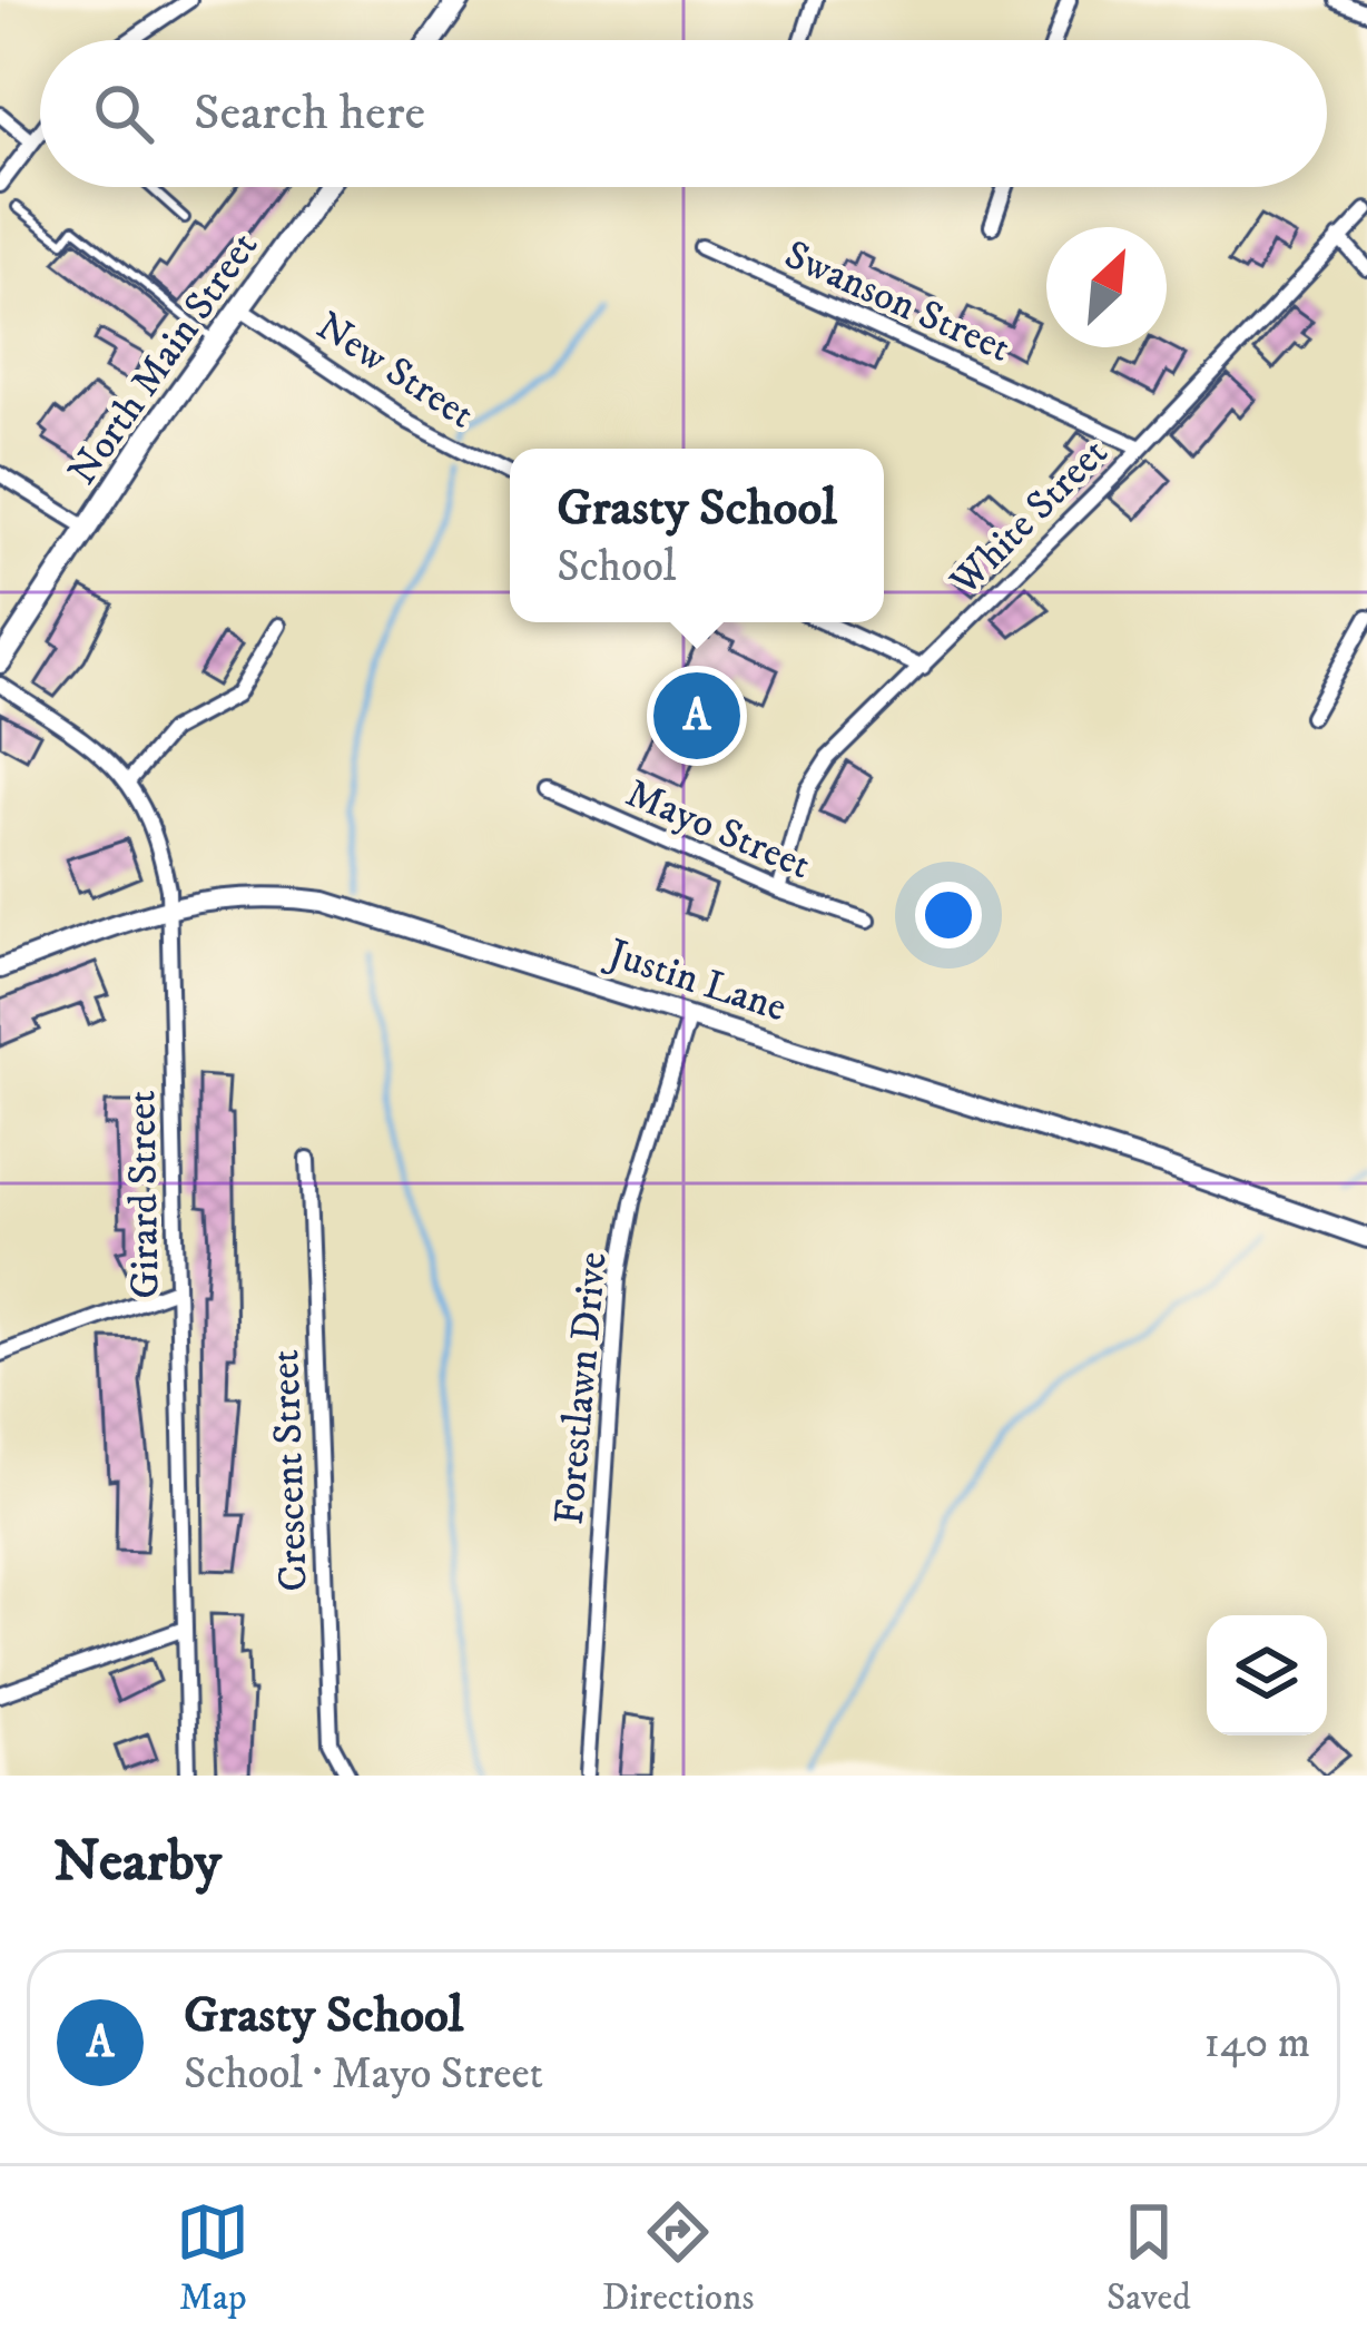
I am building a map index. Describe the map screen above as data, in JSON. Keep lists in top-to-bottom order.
{
  "streets": {
    "main road": ["North Main Street", "Justin Lane"],
    "street": [
      "Swanson Street",
      "New Street",
      "White Street",
      "Mayo Street",
      "Girard Street",
      "Forestlawn Drive",
      "Crescent Street"
    ]
  },
  "crossings": [
    ["Swanson Street", "White Street"],
    ["North Main Street", "New Street"],
    ["White Street", "Mayo Street"],
    ["Justin Lane", "Girard Street"],
    ["Justin Lane", "Forestlawn Drive"]
  ],
  "north": "top right",
  "page": {
    "search": "Search here",
    "popup": ["Grasty School", "School"],
    "pins": "A",
    "heading": "Nearby",
    "list": [
      {
        "mark": "A",
        "name": "Grasty School",
        "note": "School · Mayo Street",
        "value": "140 m"
      }
    ],
    "nav": ["Map", "Directions", "Saved"]
  }
}
